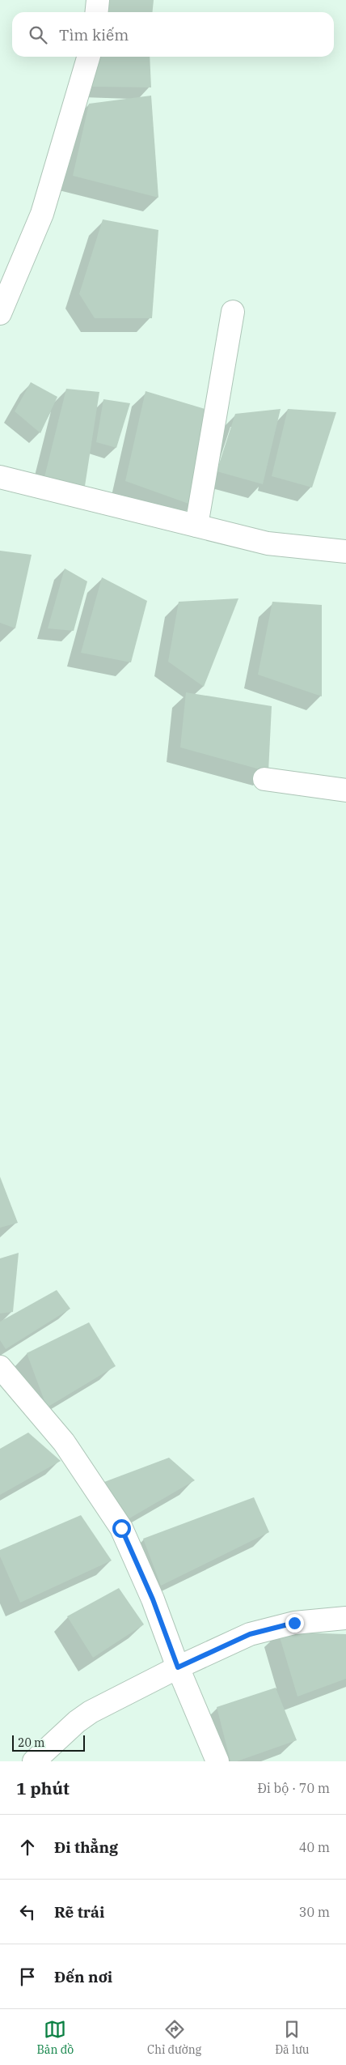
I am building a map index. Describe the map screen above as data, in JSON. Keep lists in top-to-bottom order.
{
  "scale_bar": "20 m",
  "page": {
    "search": "Tìm kiếm",
    "scale": "20 m",
    "heading": ["1 phút", "Đi bộ · 70 m"],
    "list": [
      ["Đi thẳng", "40 m"],
      ["Rẽ trái", "30 m"],
      "Đến nơi"
    ],
    "nav": ["Bản đồ", "Chỉ đường", "Đã lưu"]
  }
}
